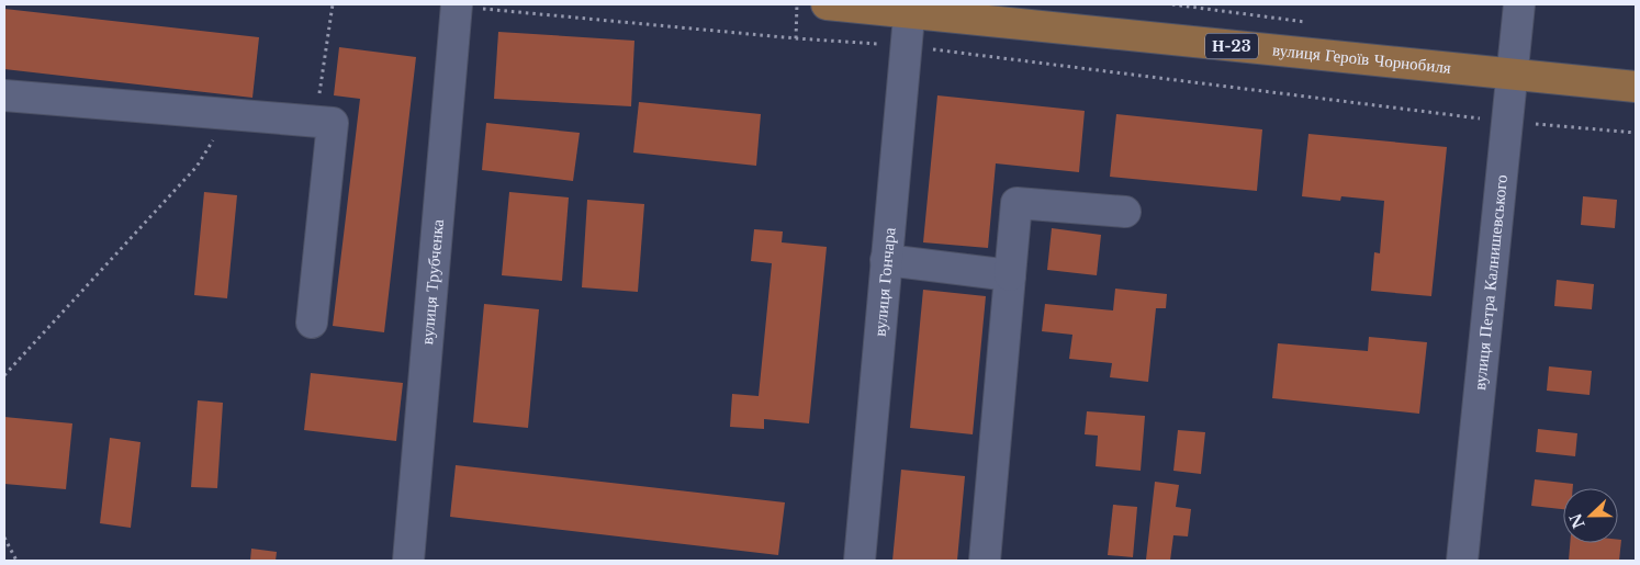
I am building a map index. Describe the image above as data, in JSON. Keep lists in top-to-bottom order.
{
  "streets": {
    "main road": ["Н-23", "вулиця Героїв Чорнобиля"],
    "street": ["вулиця Трубченка", "вулиця Гончара", "вулиця Петра Калнишевського"]
  },
  "crossings": [
    ["вулиця Героїв Чорнобиля", "вулиця Гончара"],
    ["вулиця Героїв Чорнобиля", "вулиця Петра Калнишевського"]
  ],
  "north": "left"
}
